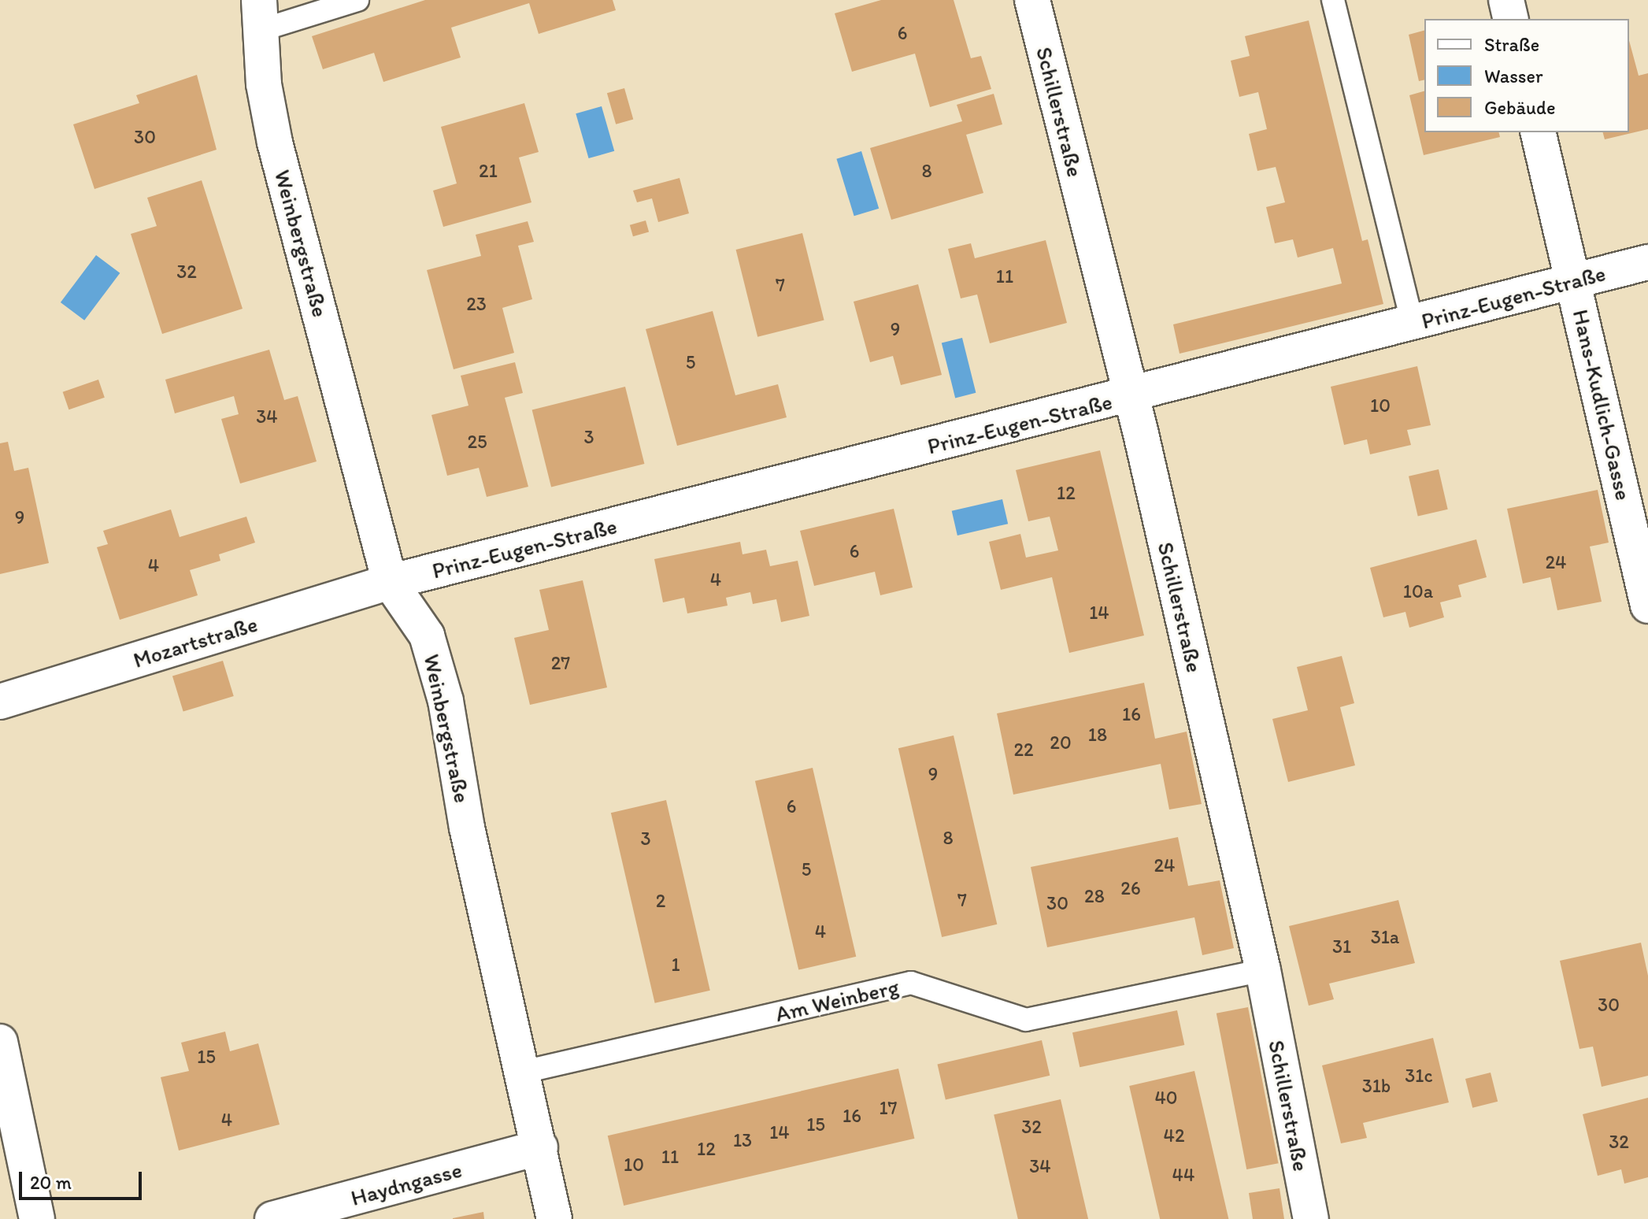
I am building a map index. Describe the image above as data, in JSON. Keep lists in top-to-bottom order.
{
  "streets": {
    "street": [
      "Schillerstraße",
      "Weinbergstraße",
      "Prinz-Eugen-Straße",
      "Hans-Kudlich-Gasse",
      "Mozartstraße",
      "Haydngasse"
    ],
    "lane": ["Am Weinberg"]
  },
  "crossings": [
    ["Schillerstraße", "Prinz-Eugen-Straße"],
    ["Schillerstraße", "Am Weinberg"],
    ["Weinbergstraße", "Prinz-Eugen-Straße"],
    ["Weinbergstraße", "Mozartstraße"],
    ["Weinbergstraße", "Am Weinberg"],
    ["Weinbergstraße", "Haydngasse"],
    ["Prinz-Eugen-Straße", "Hans-Kudlich-Gasse"],
    ["Prinz-Eugen-Straße", "Mozartstraße"]
  ],
  "house_numbers": [
    "6",
    "30",
    "21",
    "8",
    "32",
    "11",
    "7",
    "23",
    "9",
    "5",
    "10",
    "34",
    "3",
    "25",
    "12",
    "9",
    "6",
    "24",
    "4",
    "4",
    "10a",
    "14",
    "27",
    "16",
    "18",
    "20",
    "22",
    "9",
    "6",
    "8",
    "3",
    "24",
    "5",
    "26",
    "28",
    "7",
    "2",
    "30",
    "4",
    "31a",
    "31",
    "1",
    "30",
    "15",
    "31c",
    "31b",
    "40",
    "17",
    "16",
    "4",
    "15",
    "32",
    "14",
    "42",
    "13",
    "32",
    "12",
    "11",
    "10",
    "34",
    "44"
  ],
  "legend": ["Straße", "Wasser", "Gebäude"],
  "scale_bar": "20 m"
}
